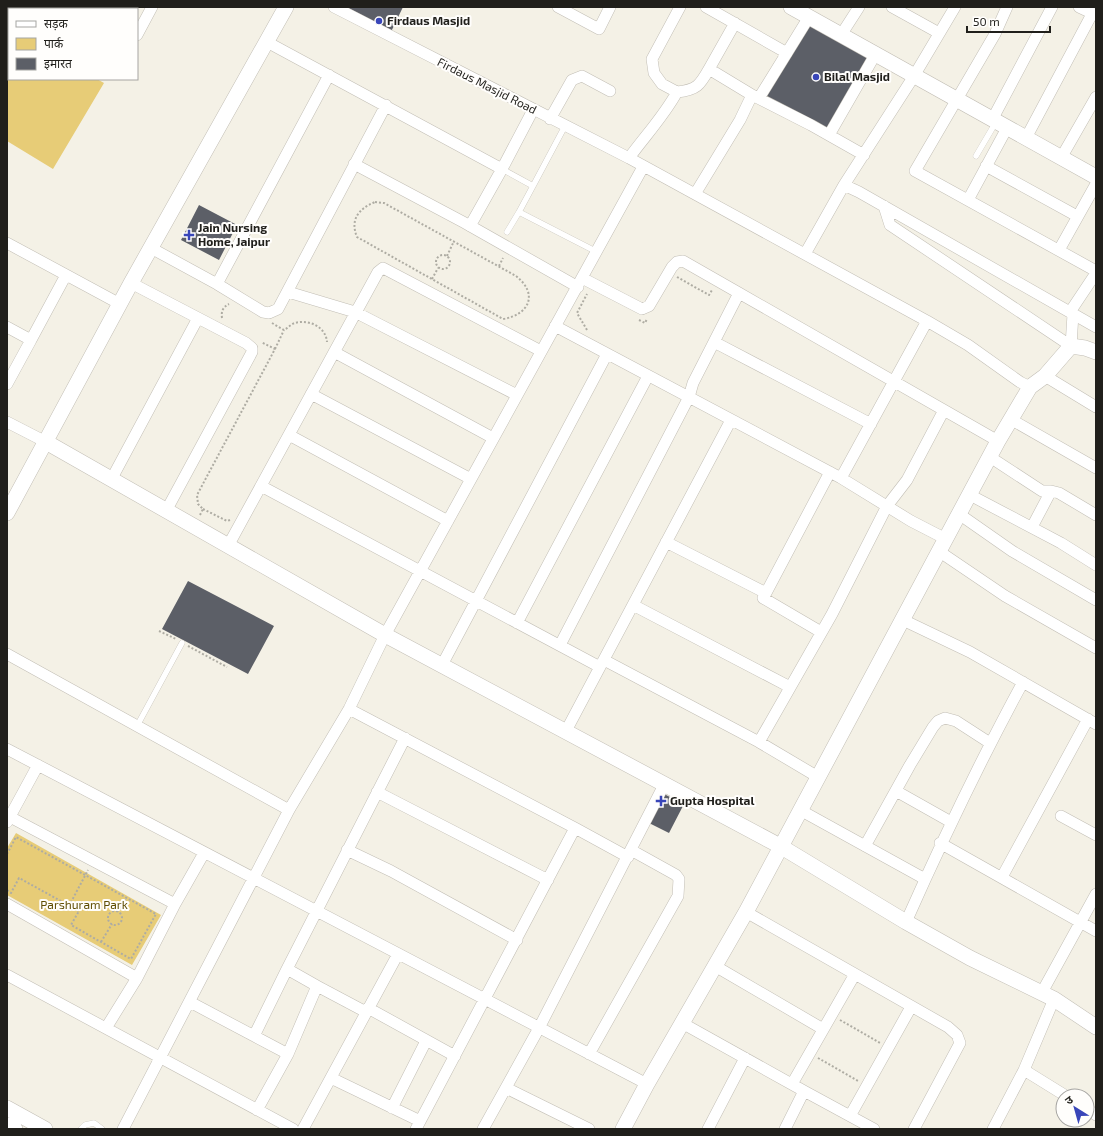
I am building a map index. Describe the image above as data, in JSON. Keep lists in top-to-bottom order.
{
  "streets": {
    "street": ["Firdaus Masjid Road"]
  },
  "parks": ["Parshuram Park"],
  "places": {
    "other": ["Firdaus Masjid", "Bilal Masjid"],
    "health": ["Jain Nursing Home, Jaipur", "Gupta Hospital"]
  },
  "legend": ["सड़क", "पार्क", "इमारत"],
  "scale_bar": "50 m",
  "north": "top left"
}
